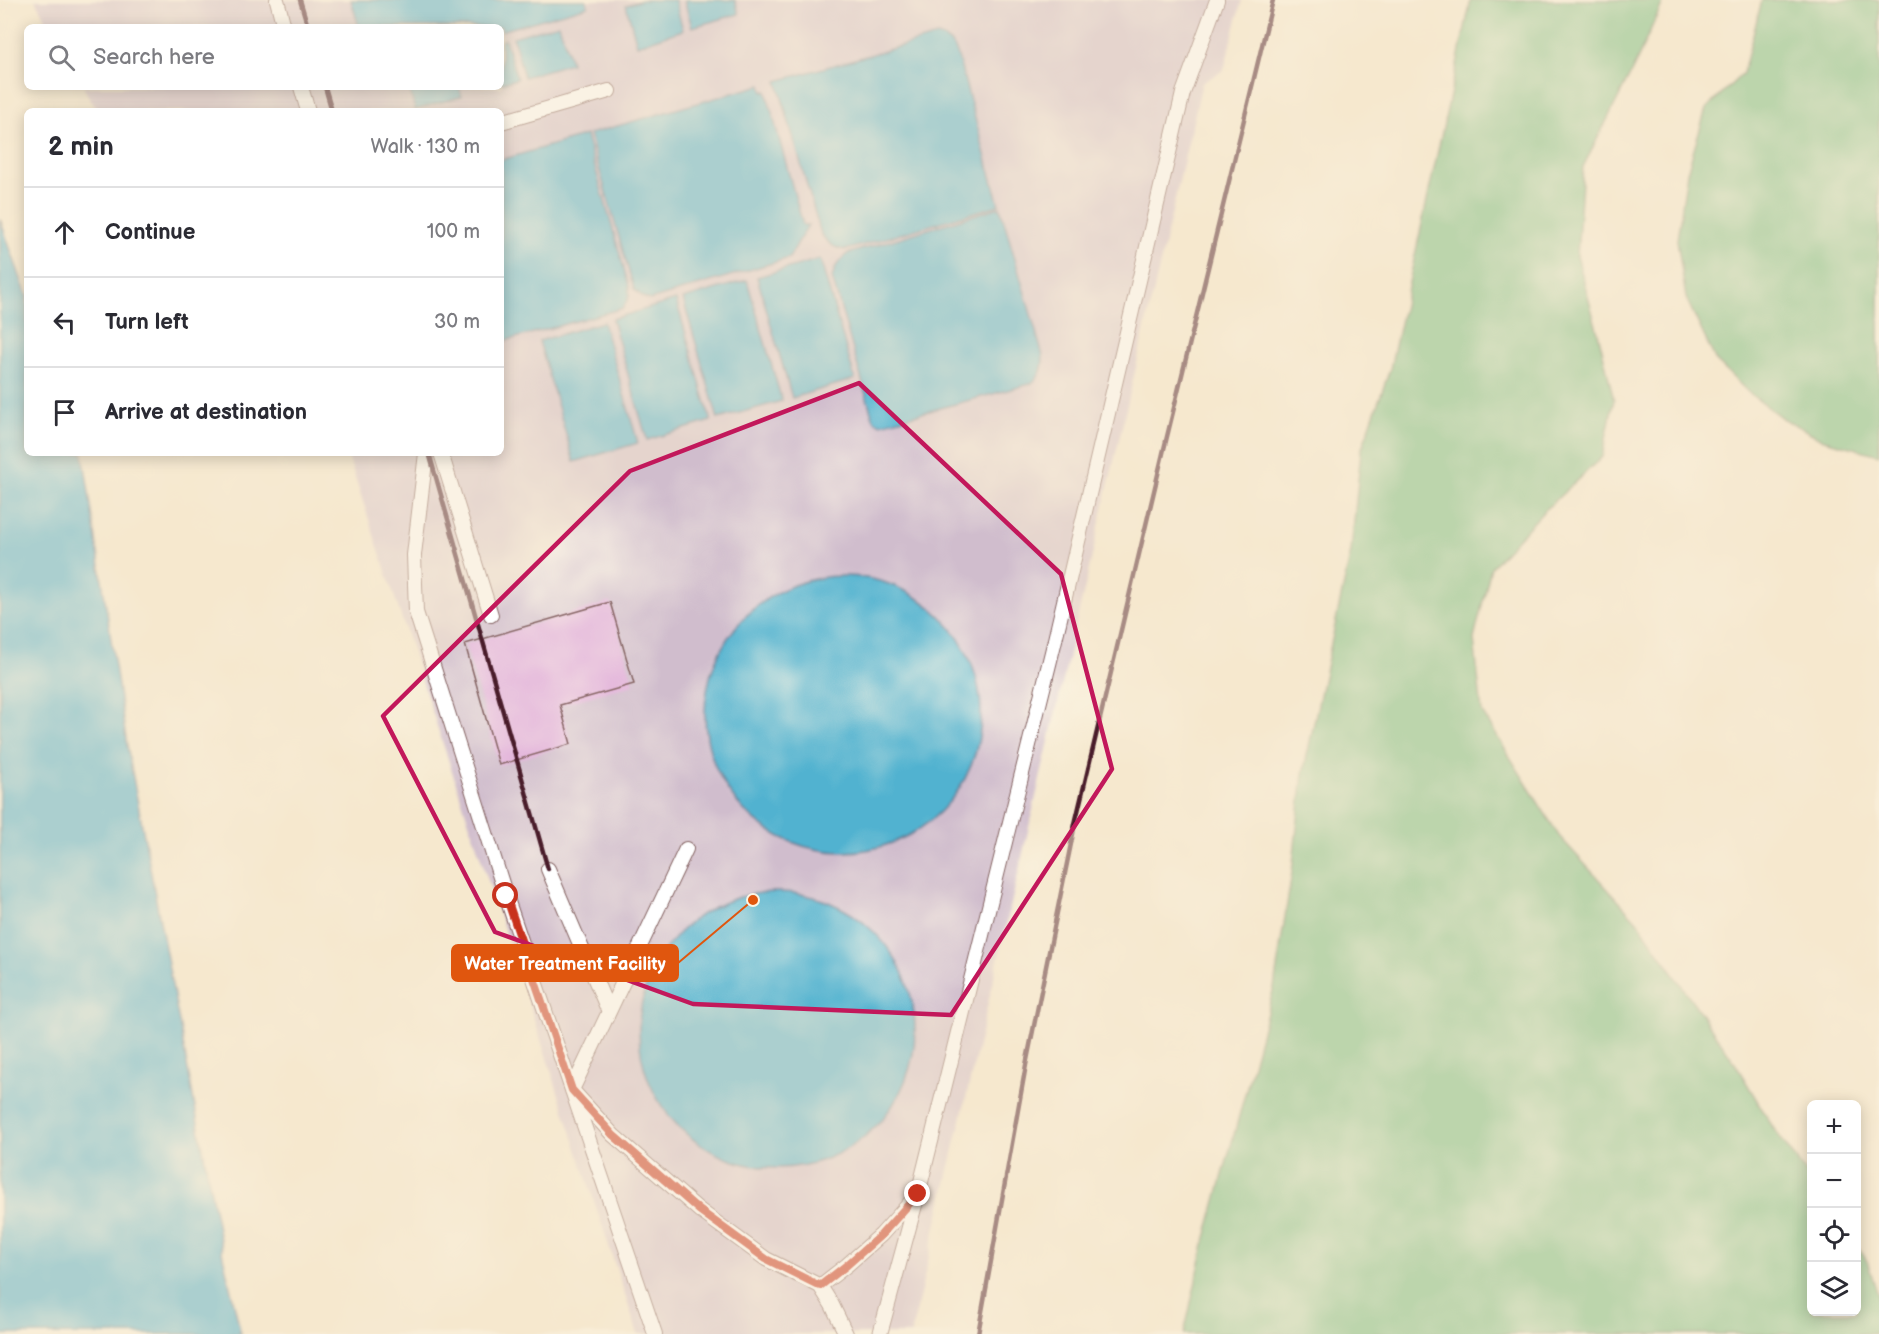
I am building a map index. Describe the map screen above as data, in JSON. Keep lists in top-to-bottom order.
{
  "places": ["Water Treatment Facility"],
  "page": {
    "search": "Search here",
    "heading": ["2 min", "Walk · 130 m"],
    "list": [
      ["Continue", "100 m"],
      ["Turn left", "30 m"],
      "Arrive at destination"
    ],
    "map_buttons": ["+", "−"]
  }
}
